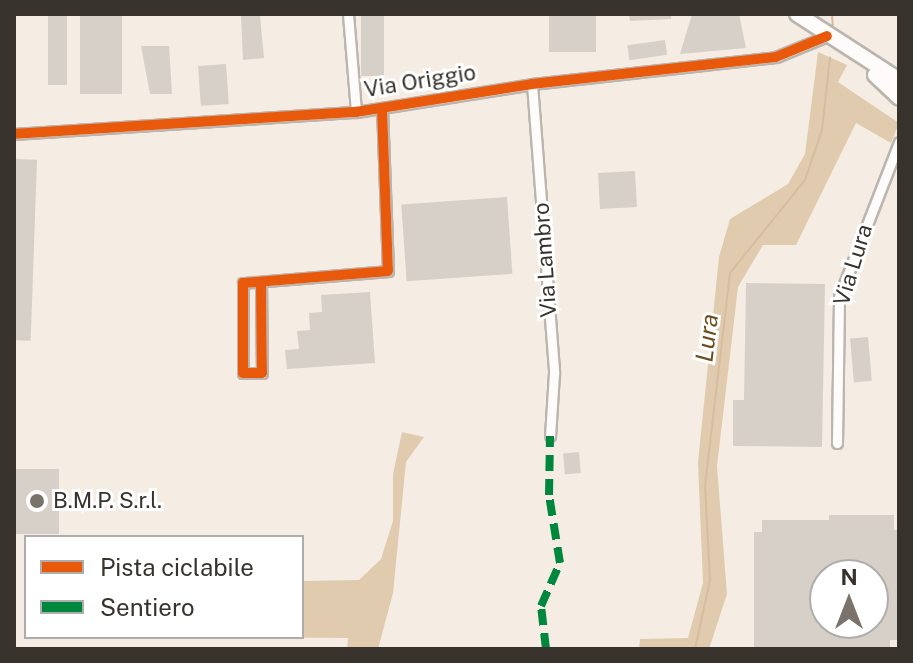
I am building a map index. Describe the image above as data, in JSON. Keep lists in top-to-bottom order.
{
  "streets": {
    "street": ["Via Origgio", "Via Lambro", "Via Lura"]
  },
  "crossings": [
    ["Via Origgio", "Via Lambro"]
  ],
  "water": ["Lura"],
  "places": ["B.M.P. S.r.l."],
  "legend": ["Pista ciclabile", "Sentiero"],
  "north": "top"
}
